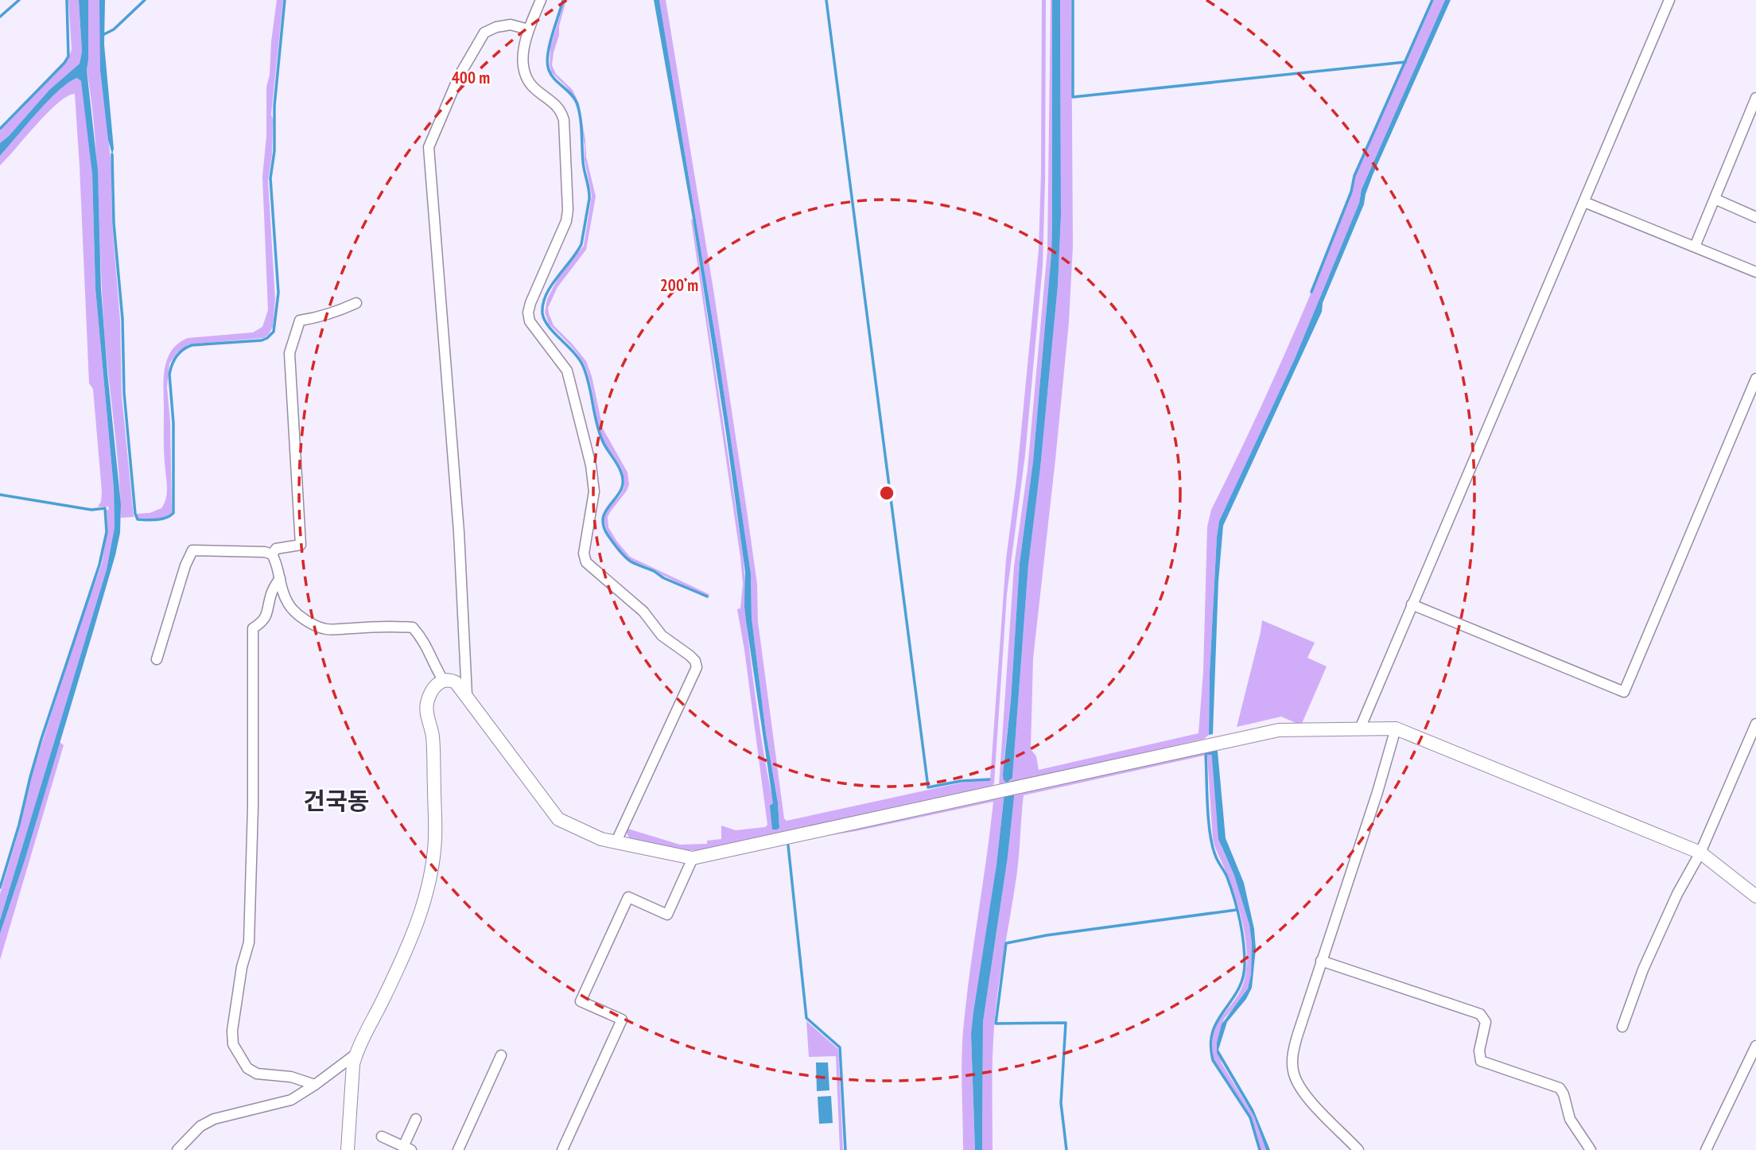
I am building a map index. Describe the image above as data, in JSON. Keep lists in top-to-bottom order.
{
  "districts": ["건국동"],
  "rings": ["400 m", "200 m"]
}
